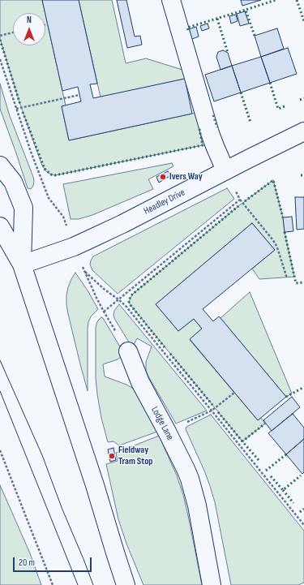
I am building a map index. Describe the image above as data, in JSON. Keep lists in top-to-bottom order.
{
  "streets": {
    "street": ["Headley Drive", "Lodge Lane"]
  },
  "places": ["Ivers Way", "Fieldway Tram Stop"],
  "scale_bar": "20 m",
  "north": "top"
}
